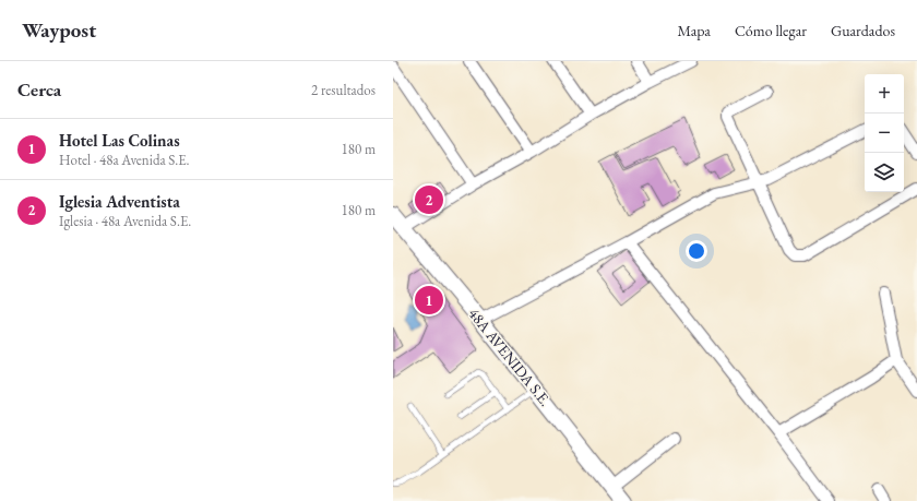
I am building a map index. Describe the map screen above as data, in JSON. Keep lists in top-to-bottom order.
{
  "streets": {
    "street": ["48A AVENIDA S.E."]
  },
  "page": {
    "header": "Waypost",
    "nav": ["Mapa", "Cómo llegar", "Guardados"],
    "heading": ["Cerca", "2 resultados"],
    "map_buttons": ["+", "−"],
    "list": [
      {
        "mark": "1",
        "name": "Hotel Las Colinas",
        "note": "Hotel · 48a Avenida S.E.",
        "value": "180 m"
      },
      {
        "mark": "2",
        "name": "Iglesia Adventista",
        "note": "Iglesia · 48a Avenida S.E.",
        "value": "180 m"
      }
    ],
    "pins": ["2", "1"]
  }
}
